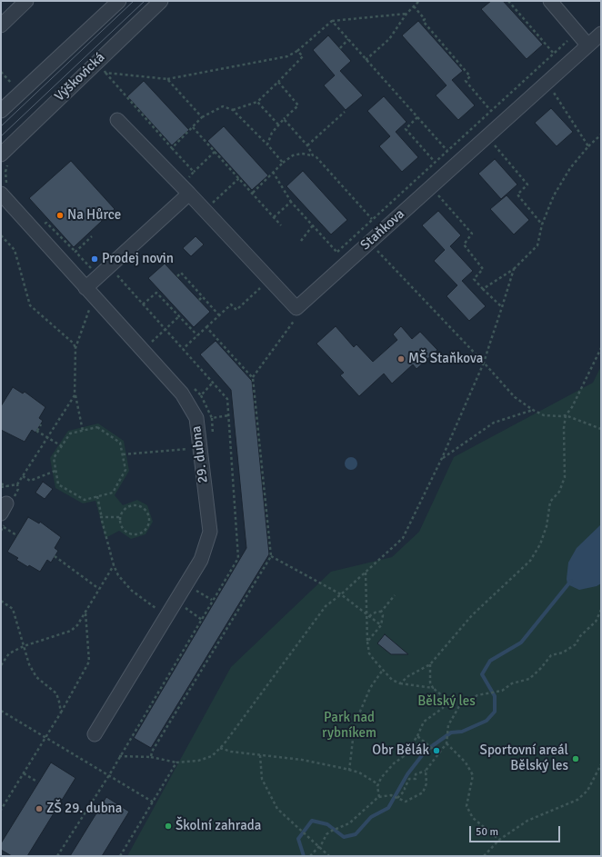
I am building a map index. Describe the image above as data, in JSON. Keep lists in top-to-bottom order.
{
  "streets": {
    "street": ["Výškovická", "Staňkova", "29. dubna"]
  },
  "parks": ["Bělský les", "Park nad rybníkem"],
  "places": [
    "Na Hůrce",
    "Prodej novin",
    "MŠ Staňkova",
    "Obr Bělák",
    "Sportovní areál Bělský les",
    "ZŠ 29. dubna",
    "Školní zahrada"
  ],
  "scale_bar": "50 m"
}
